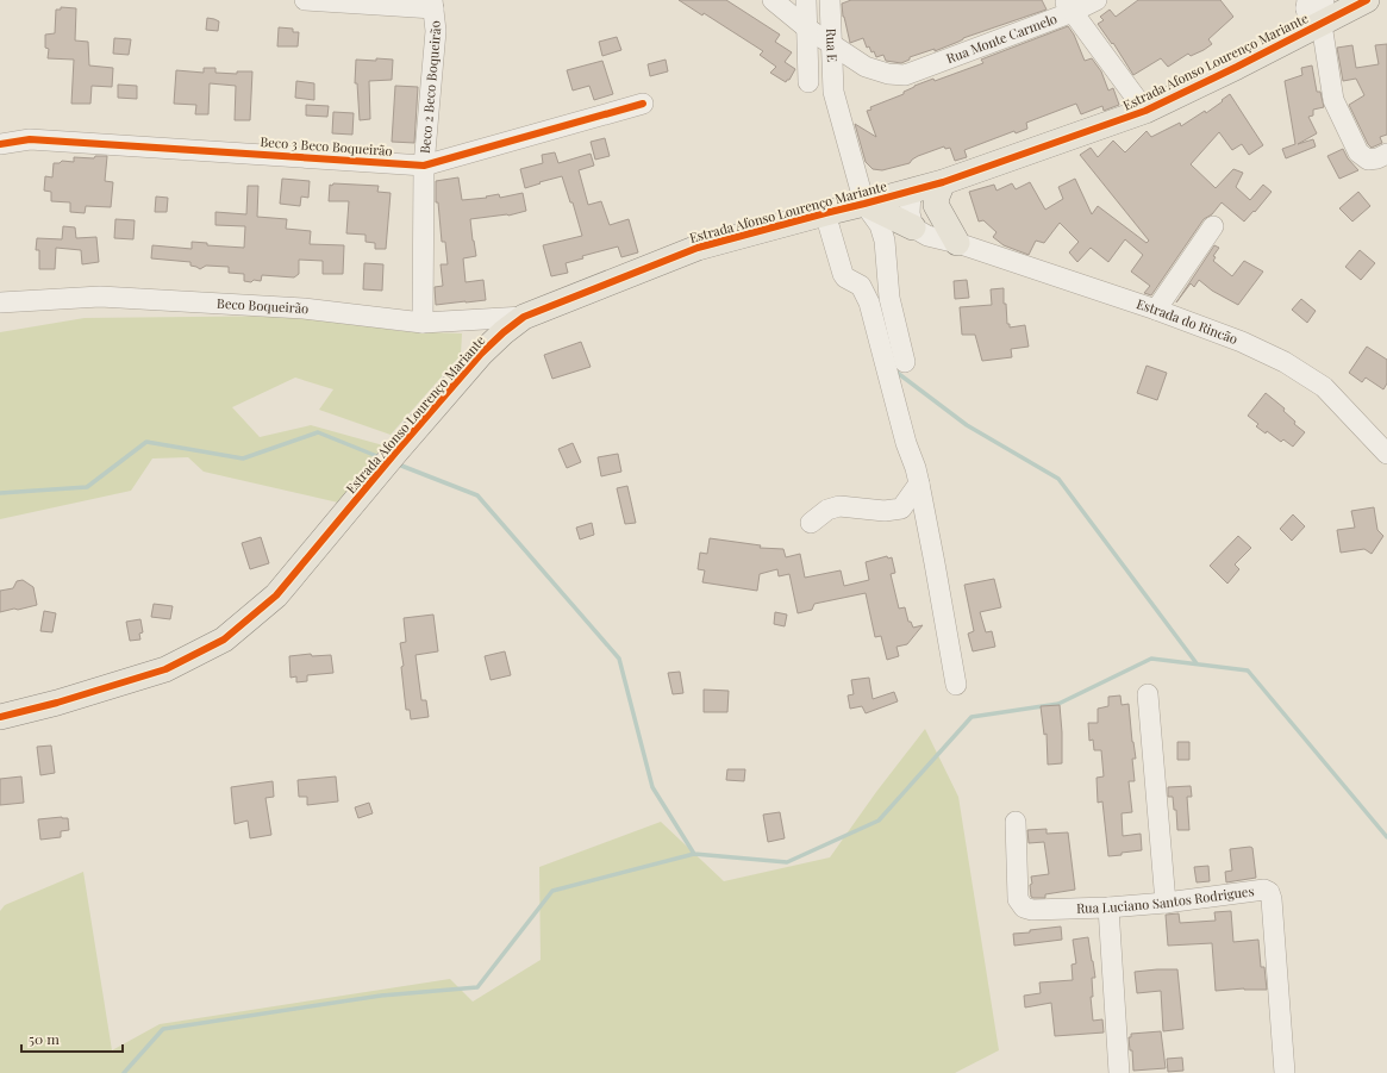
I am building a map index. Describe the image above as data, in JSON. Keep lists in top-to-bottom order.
{
  "streets": {
    "main road": ["Estrada Afonso Lourenço Mariante"],
    "street": [
      "Rua Monte Carmelo",
      "Rua E",
      "Beco 2 Beco Boqueirão",
      "Beco 3 Beco Boqueirão",
      "Beco Boqueirão",
      "Estrada do Rincão",
      "Rua Luciano Santos Rodrigues"
    ]
  },
  "crossings": [
    ["Rua Monte Carmelo", "Rua E"],
    ["Rua E", "Estrada Afonso Lourenço Mariante"],
    ["Estrada Afonso Lourenço Mariante", "Beco Boqueirão"],
    ["Estrada Afonso Lourenço Mariante", "Estrada do Rincão"],
    ["Beco 2 Beco Boqueirão", "Beco 3 Beco Boqueirão"],
    ["Beco 2 Beco Boqueirão", "Beco Boqueirão"]
  ],
  "scale_bar": "50 m"
}
